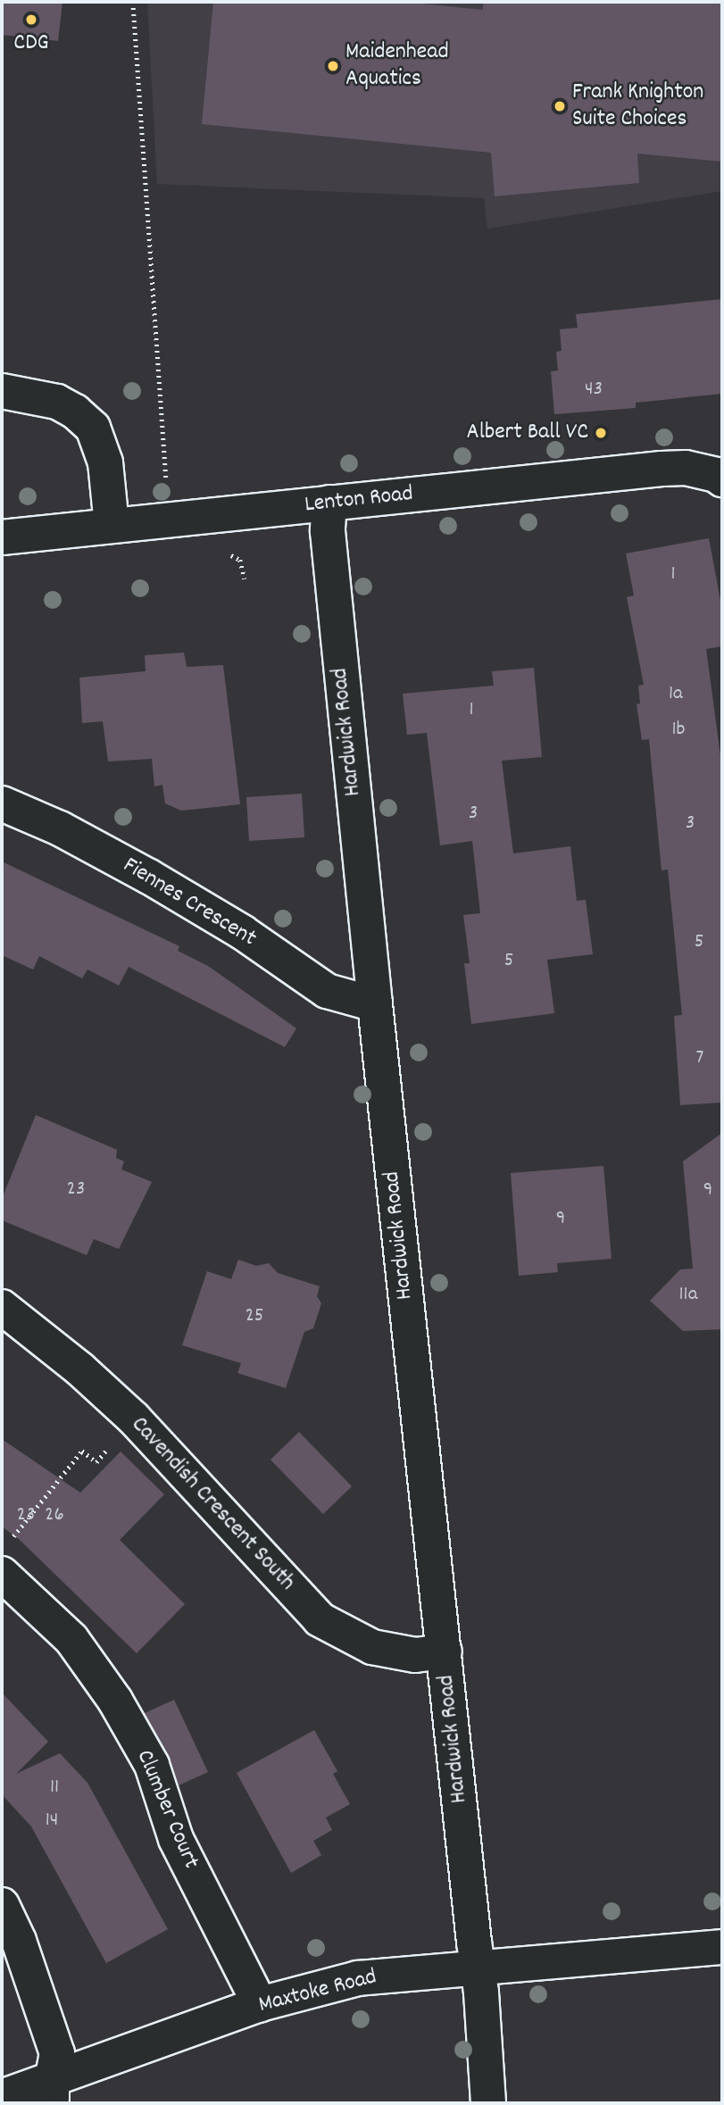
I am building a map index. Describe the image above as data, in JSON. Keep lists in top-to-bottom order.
{
  "streets": {
    "street": [
      "Lenton Road",
      "Hardwick Road",
      "Fiennes Crescent",
      "Cavendish Crescent South",
      "Clumber Court",
      "Maxtoke Road"
    ]
  },
  "crossings": [
    ["Lenton Road", "Hardwick Road"],
    ["Hardwick Road", "Fiennes Crescent"],
    ["Hardwick Road", "Cavendish Crescent South"],
    ["Hardwick Road", "Maxtoke Road"],
    ["Clumber Court", "Maxtoke Road"]
  ],
  "places": [
    "CDG",
    "Maidenhead Aquatics",
    "Frank Knighton Suite Choices",
    "Albert Ball VC"
  ],
  "house_numbers": [
    "43",
    "1",
    "1a",
    "1",
    "1b",
    "3",
    "3",
    "5",
    "5",
    "7",
    "23",
    "9",
    "9",
    "11a",
    "25",
    "23",
    "26",
    "11",
    "14"
  ]
}
